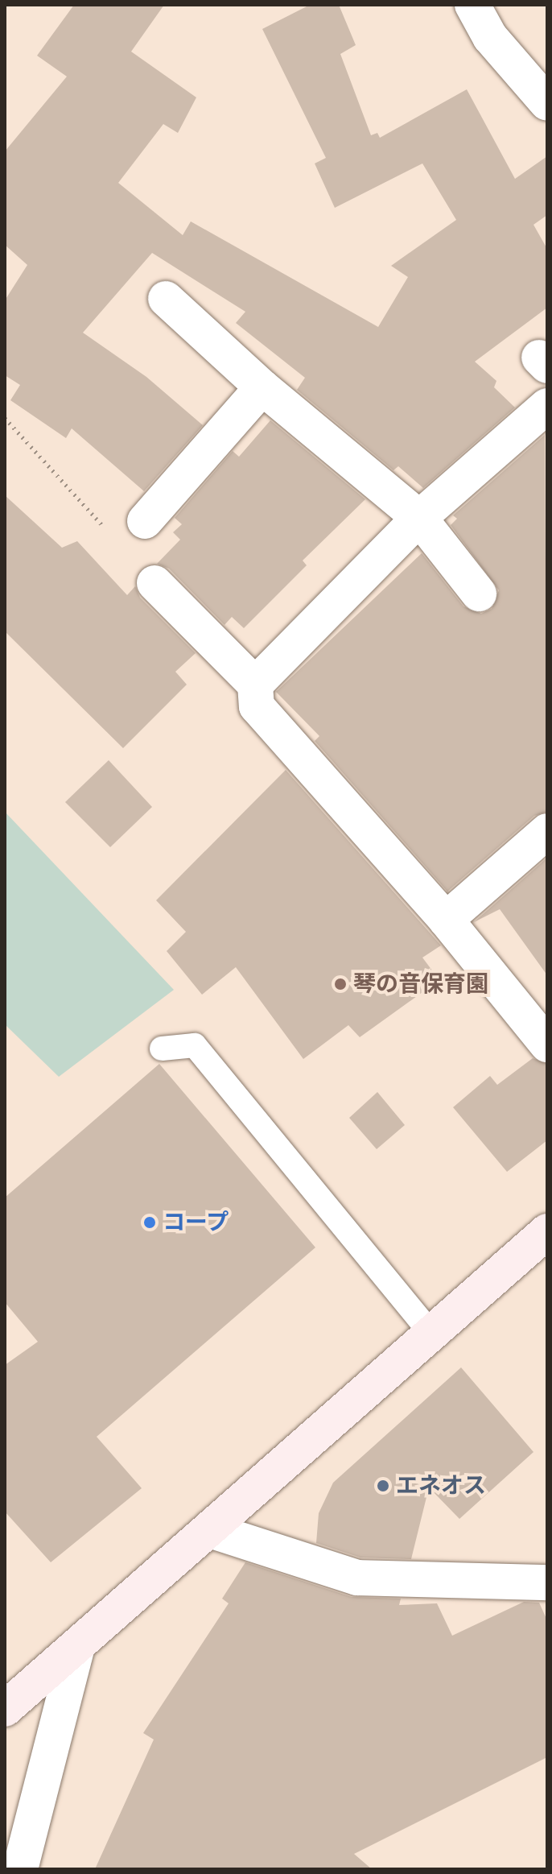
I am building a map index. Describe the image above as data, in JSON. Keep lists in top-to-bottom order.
{
  "places": ["琴の音保育園", "コープ", "エネオス"]
}
